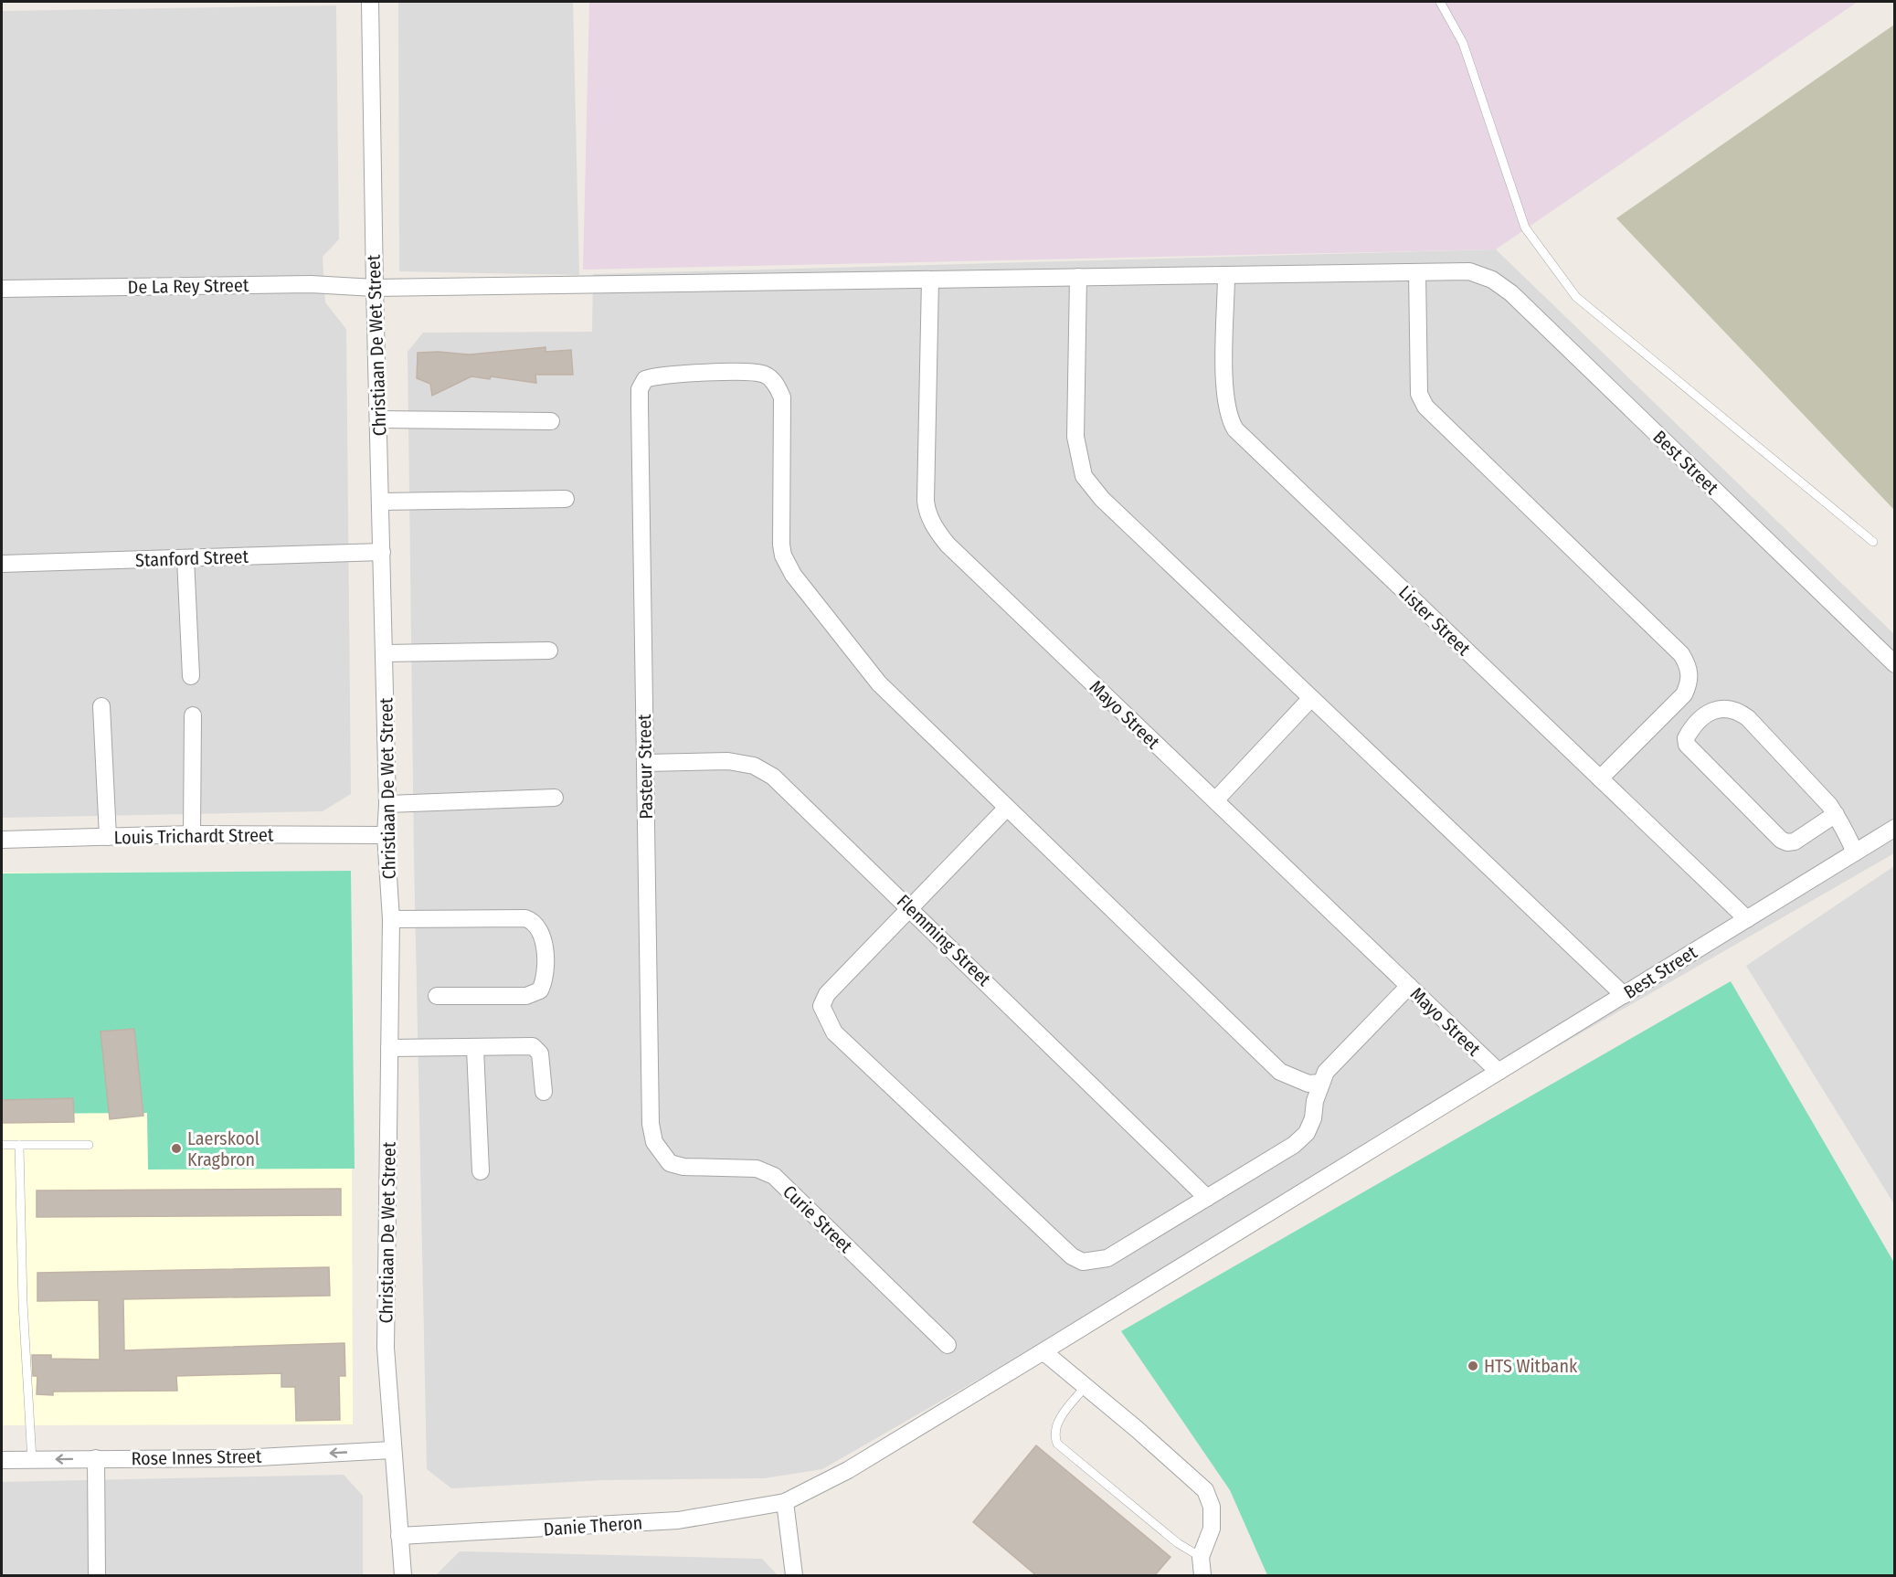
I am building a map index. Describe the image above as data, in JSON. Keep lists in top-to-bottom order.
{
  "streets": {
    "street": [
      "De La Rey Street",
      "Christiaan De Wet Street",
      "Best Street",
      "Stanford Street",
      "Lister Street",
      "Mayo Street",
      "Pasteur Street",
      "Louis Trichardt Street",
      "Flemming Street",
      "Curie Street",
      "Rose Innes Street",
      "Danie Theron"
    ]
  },
  "crossings": [
    ["De La Rey Street", "Christiaan De Wet Street"],
    ["De La Rey Street", "Best Street"],
    ["De La Rey Street", "Lister Street"],
    ["De La Rey Street", "Mayo Street"],
    ["Christiaan De Wet Street", "Stanford Street"],
    ["Christiaan De Wet Street", "Louis Trichardt Street"],
    ["Christiaan De Wet Street", "Rose Innes Street"],
    ["Christiaan De Wet Street", "Danie Theron"],
    ["Best Street", "Lister Street"],
    ["Best Street", "Mayo Street"],
    ["Best Street", "Danie Theron"],
    ["Pasteur Street", "Flemming Street"],
    ["Pasteur Street", "Curie Street"]
  ],
  "one_way": ["Rose Innes Street"],
  "places": ["Laerskool Kragbron", "HTS Witbank"]
}
